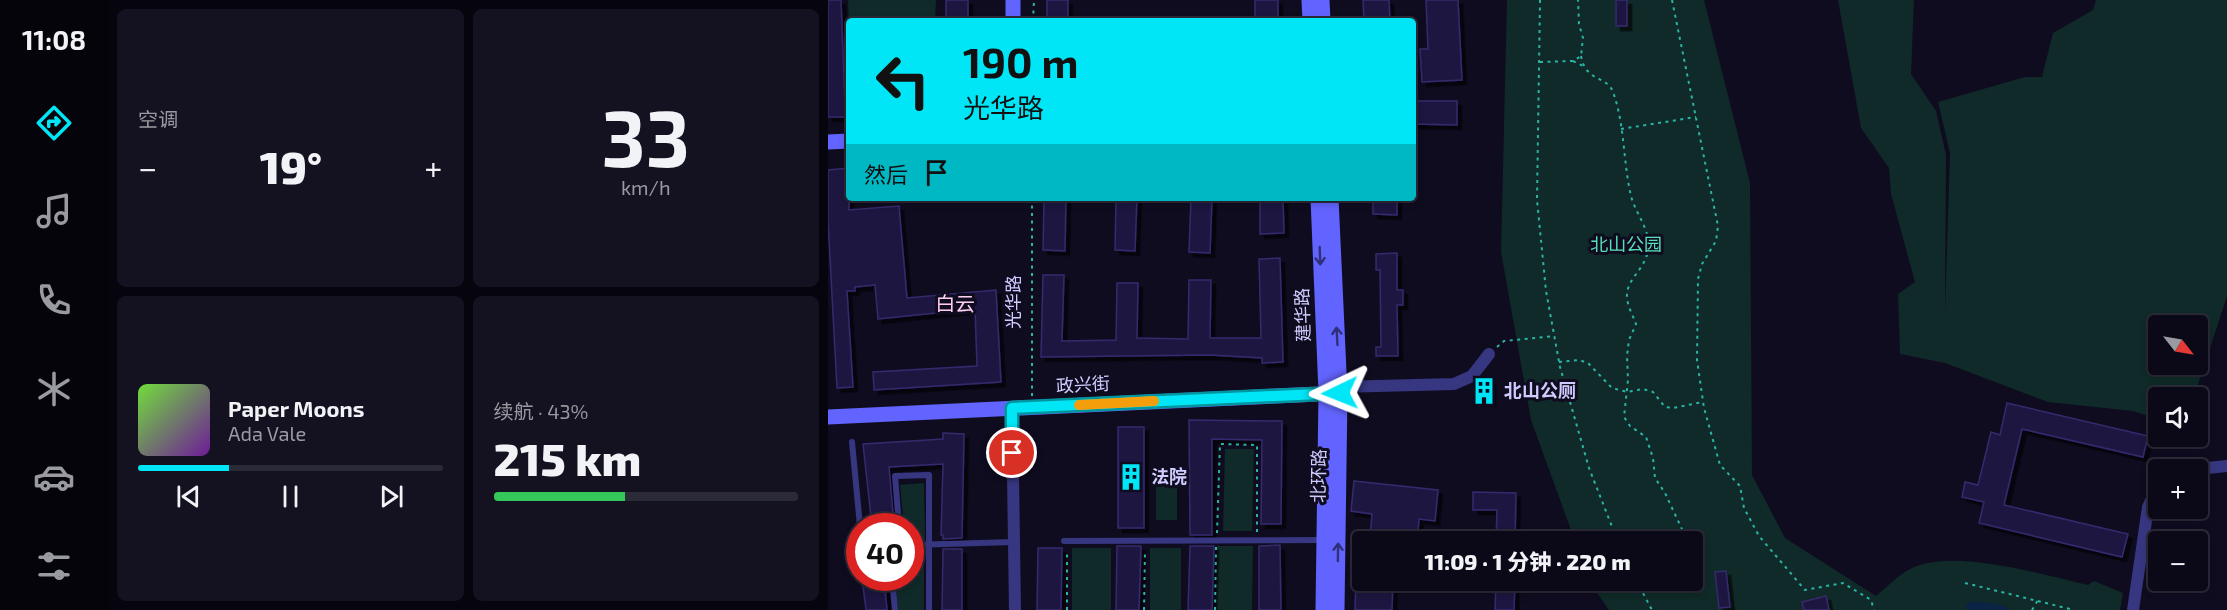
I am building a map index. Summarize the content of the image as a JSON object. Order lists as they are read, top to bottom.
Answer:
{
  "streets": {
    "street": ["建华路", "政兴街", "北环路"],
    "path": ["光华路"]
  },
  "crossings": [
    ["光华路", "政兴街"],
    ["建华路", "政兴街"],
    ["建华路", "北环路"],
    ["政兴街", "北环路"]
  ],
  "one_way": ["建华路", "北环路"],
  "districts": ["白云"],
  "parks": ["北山公园"],
  "places": {
    "building": ["北山公厕", "法院"]
  },
  "north": "bottom right",
  "page": {
    "tabs": "11:08",
    "tile": [
      "空调",
      ["33", "km/h"],
      ["续航 · 43%", "215 km"]
    ],
    "turn": ["190 m", "光华路"],
    "heat": ["−", "19°", "+"],
    "then": "然后",
    "map_buttons": ["+", "−"],
    "song": ["Paper Moons", "Ada Vale"],
    "limit": "40",
    "trip": "11:09 · 1 分钟 · 220 m"
  }
}
